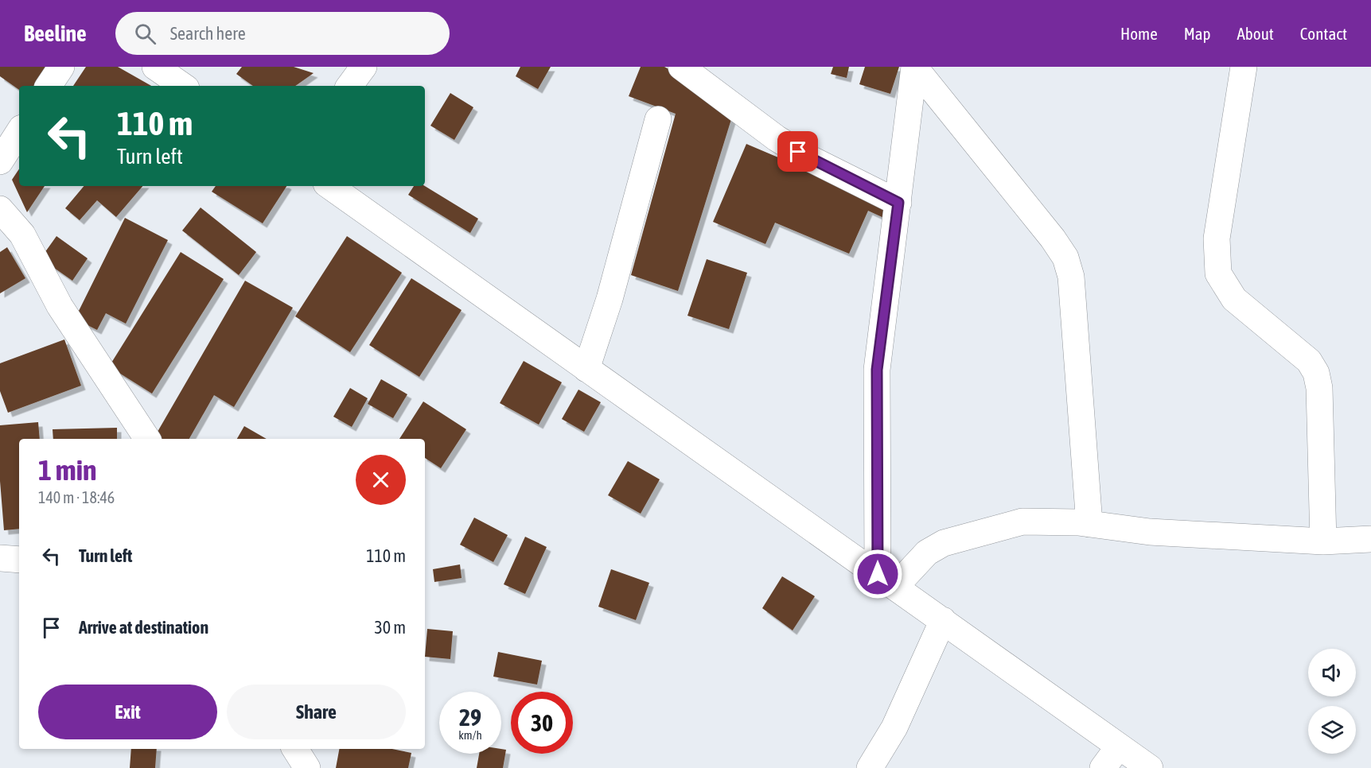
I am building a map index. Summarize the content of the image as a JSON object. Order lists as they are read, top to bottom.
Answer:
{
  "page": {
    "header": "Beeline",
    "search": "Search here",
    "nav": [
      "Home",
      "Map",
      "About",
      "Contact"
    ],
    "turn": ["110 m", "Turn left"],
    "heading": ["1 min", "140 m · 18:46"],
    "list": [
      {
        "name": "Turn left",
        "value": "110 m"
      },
      {
        "name": "Arrive at destination",
        "value": "30 m"
      }
    ],
    "buttons": ["Exit", "Share"],
    "speed": "29 km/h",
    "limit": "30"
  }
}
